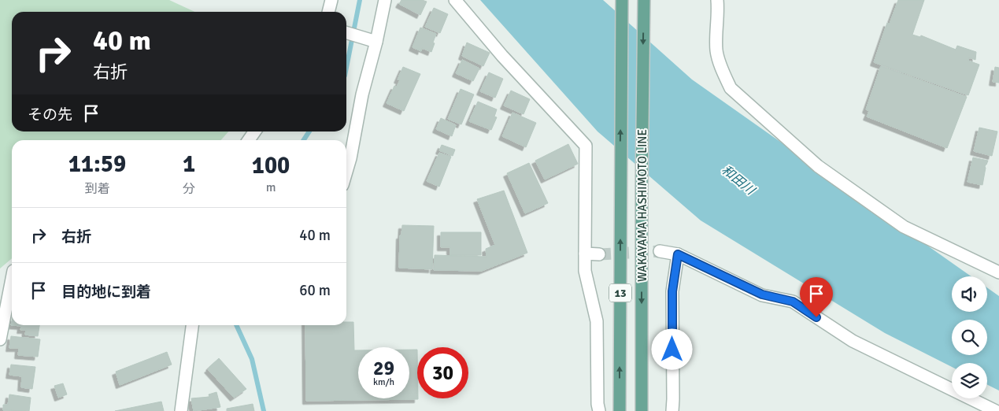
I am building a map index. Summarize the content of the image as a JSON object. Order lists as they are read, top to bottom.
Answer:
{
  "streets": {
    "main road": ["WAKAYAMA HASHIMOTO LINE", "13"]
  },
  "water": ["和田川"],
  "page": {
    "turn": ["40 m", "右折"],
    "then": "その先",
    "eta": [
      "11:59",
      "到着",
      "1",
      "分",
      "100",
      "m"
    ],
    "list": [
      {
        "name": "右折",
        "value": "40 m"
      },
      {
        "name": "目的地に到着",
        "value": "60 m"
      }
    ],
    "speed": "29 km/h",
    "limit": "30"
  }
}
